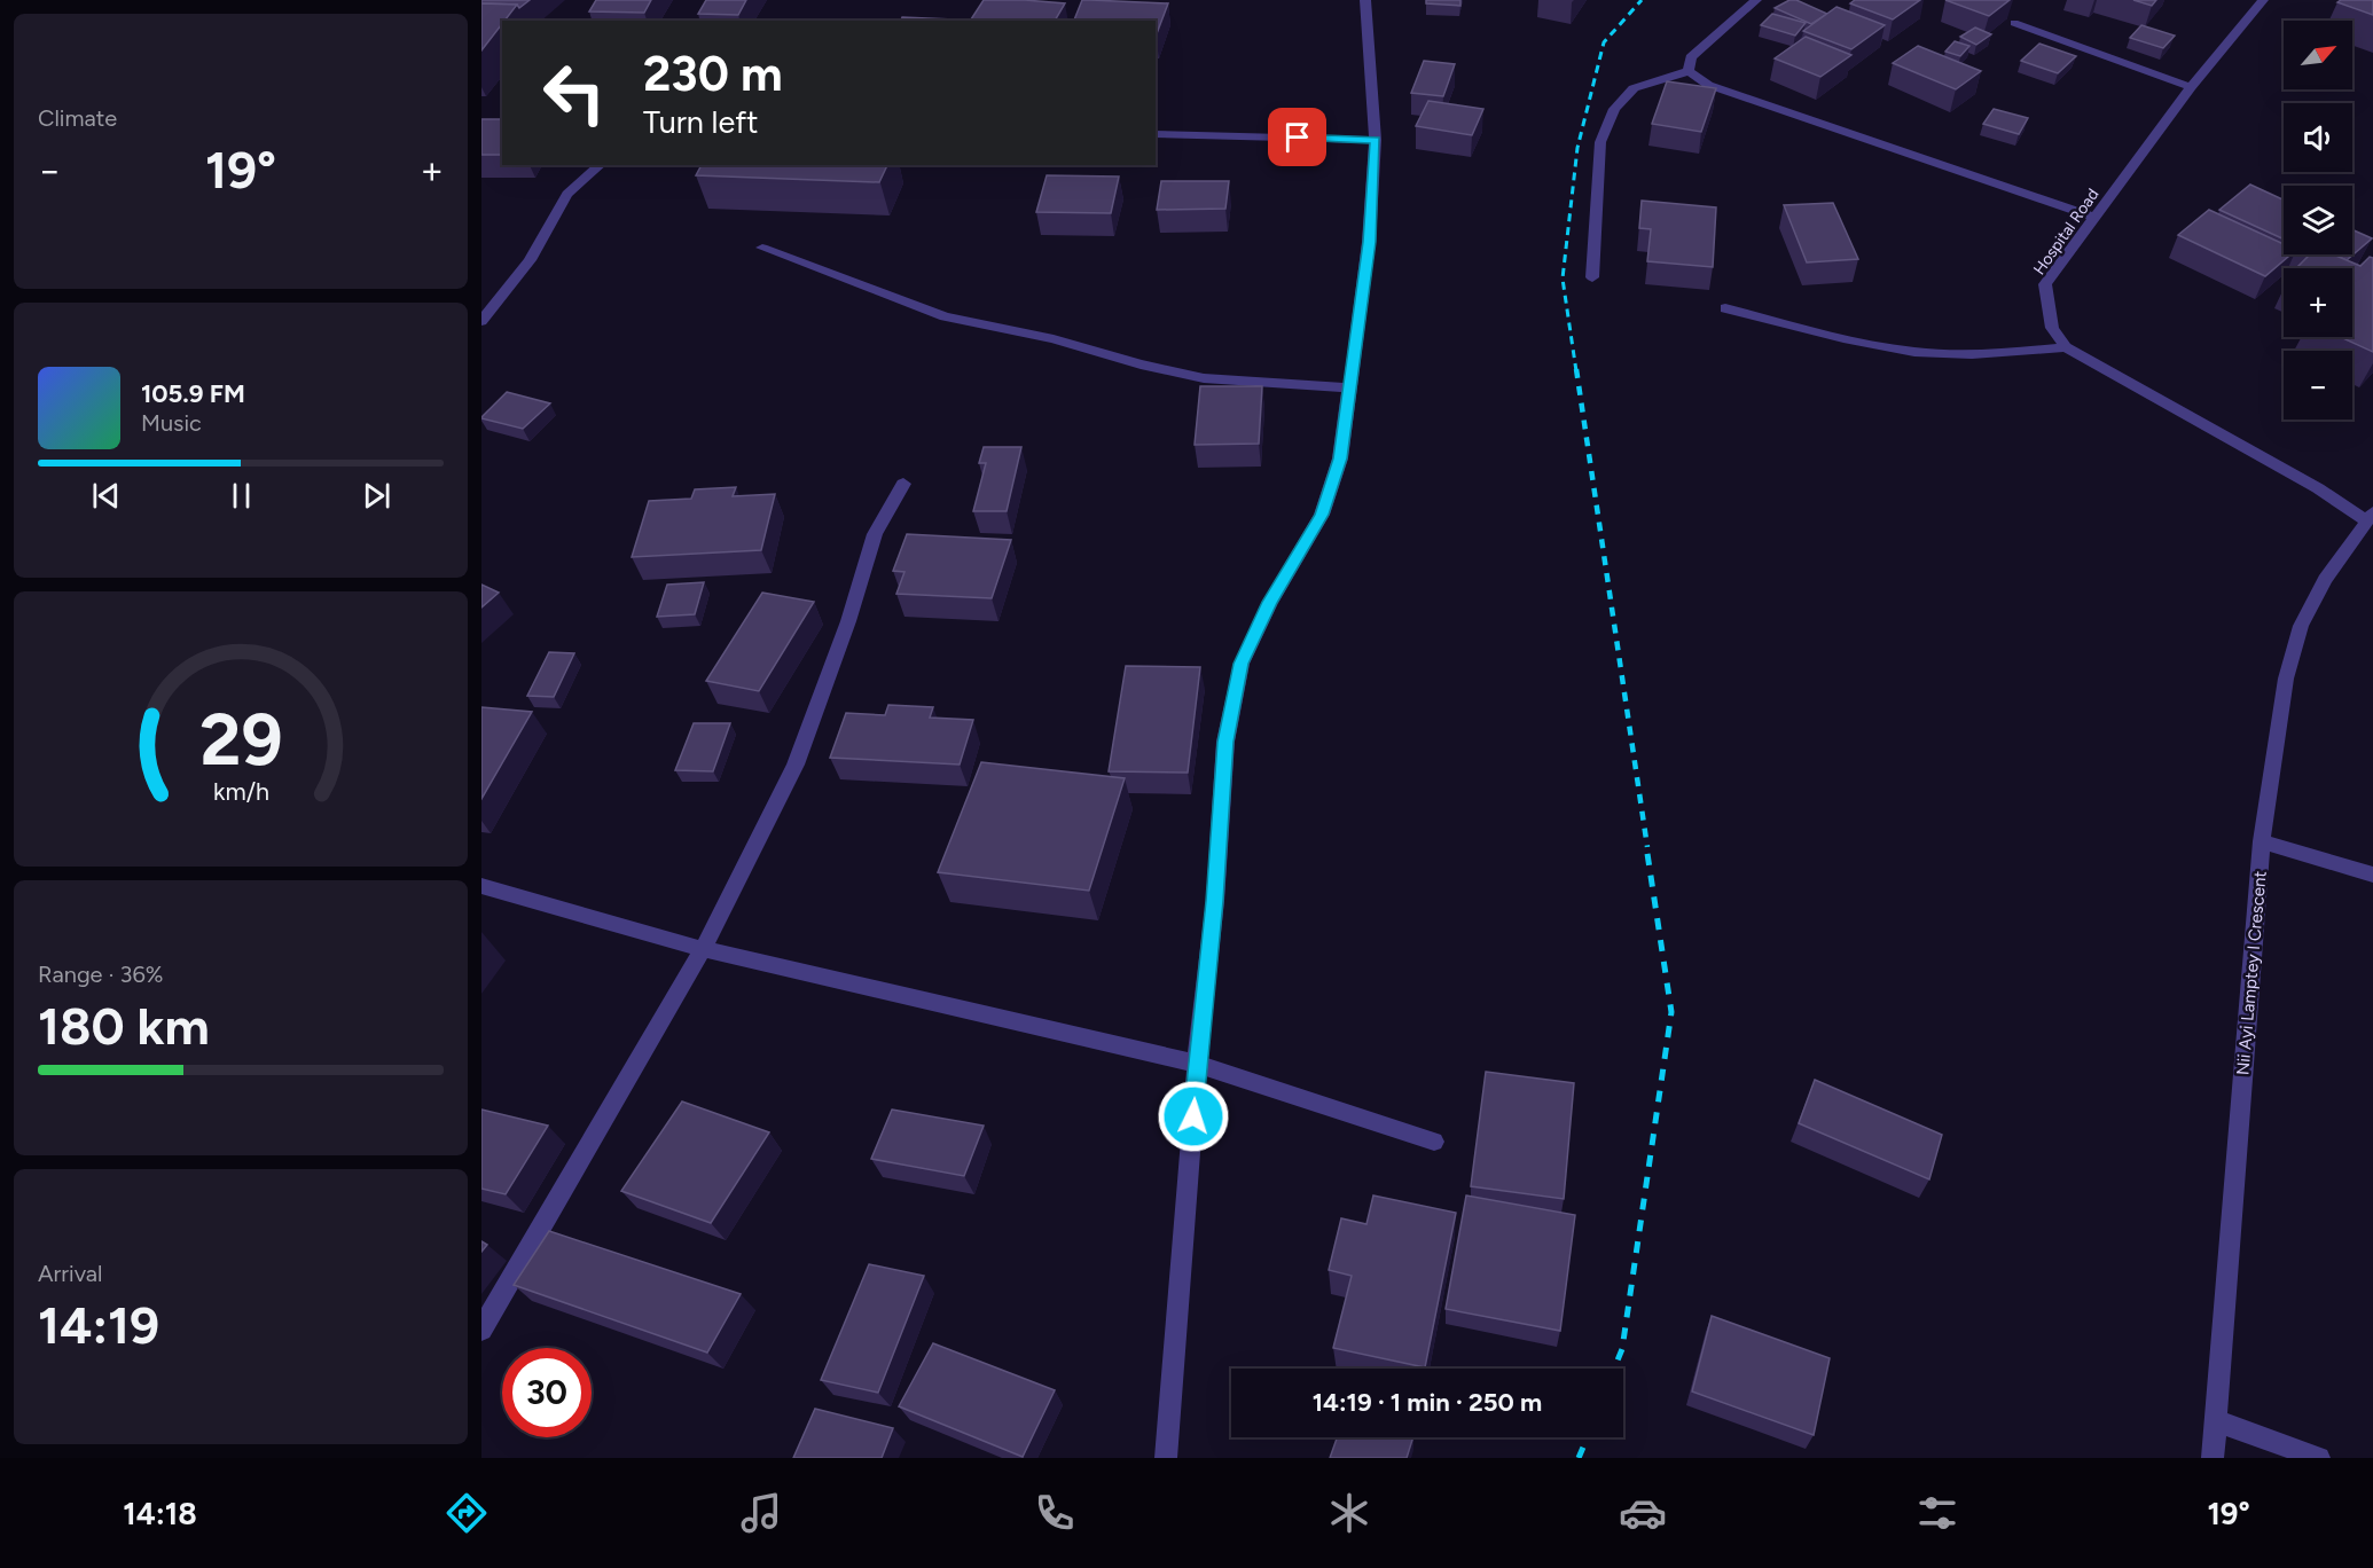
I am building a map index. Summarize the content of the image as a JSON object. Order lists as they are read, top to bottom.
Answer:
{
  "streets": {
    "street": ["Hospital Road", "Nii Ayi Lamptey I Crescent"]
  },
  "north": "top right",
  "page": {
    "tile": [
      "Climate",
      ["Range · 36%", "180 km"],
      ["Arrival", "14:19"]
    ],
    "map_buttons": ["+", "−"],
    "turn": ["230 m", "Turn left"],
    "heat": ["−", "19°", "+"],
    "song": ["105.9 FM", "Music"],
    "limit": "30",
    "trip": "14:19 · 1 min · 250 m",
    "tabs": ["14:18", "19°"],
    "gauge": ["29", "km/h"]
  }
}
